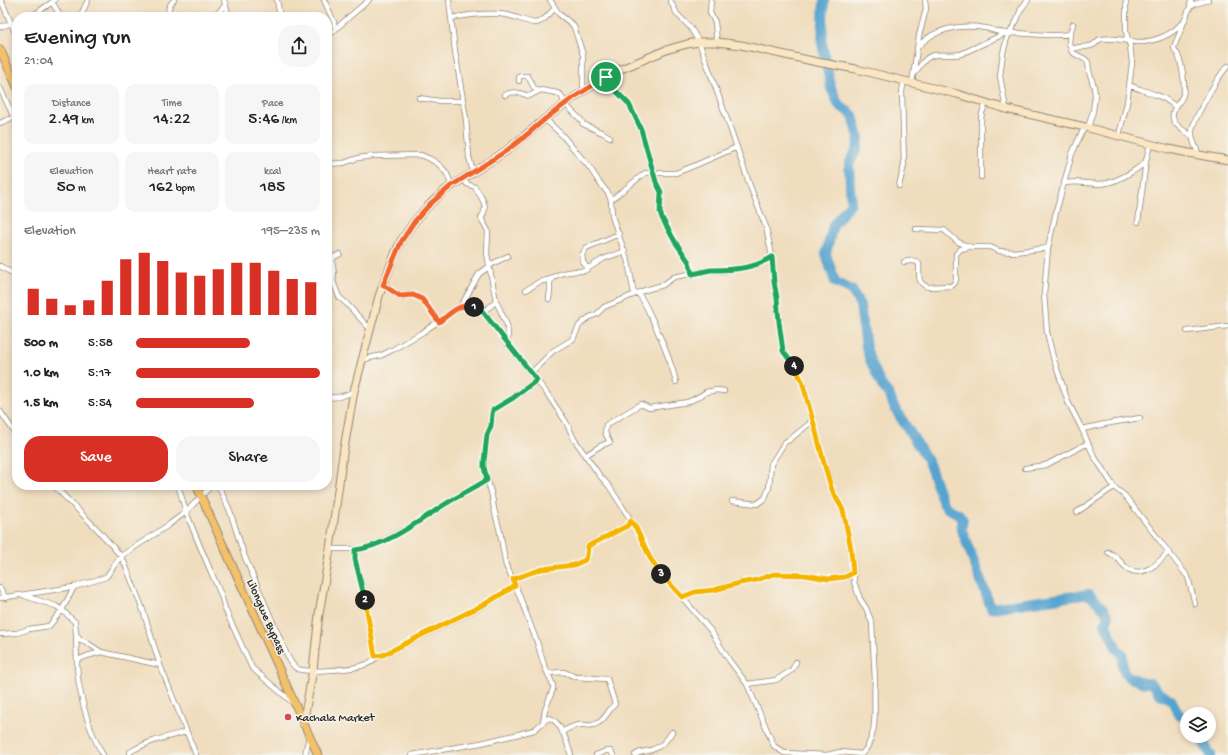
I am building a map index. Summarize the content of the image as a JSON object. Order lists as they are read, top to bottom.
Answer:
{
  "streets": {
    "main road": ["Lilongwe Bypass"]
  },
  "places": ["Kachala Market"],
  "page": {
    "heading": ["Evening run", "21:04"],
    "stats": [
      ["Distance", "2.49 km"],
      ["Time", "14:22"],
      ["Pace", "5:46 /km"],
      ["Elevation", "50 m"],
      ["Heart rate", "162 bpm"],
      ["kcal", "185"]
    ],
    "chart": ["Elevation", "195–235 m"],
    "pins": [
      "1",
      "4",
      "3",
      "2"
    ],
    "list": [
      {
        "name": "500 m",
        "note": "5:58"
      },
      {
        "name": "1.0 km",
        "note": "5:17"
      },
      {
        "name": "1.5 km",
        "note": "5:54"
      }
    ],
    "buttons": ["Save", "Share"]
  }
}
